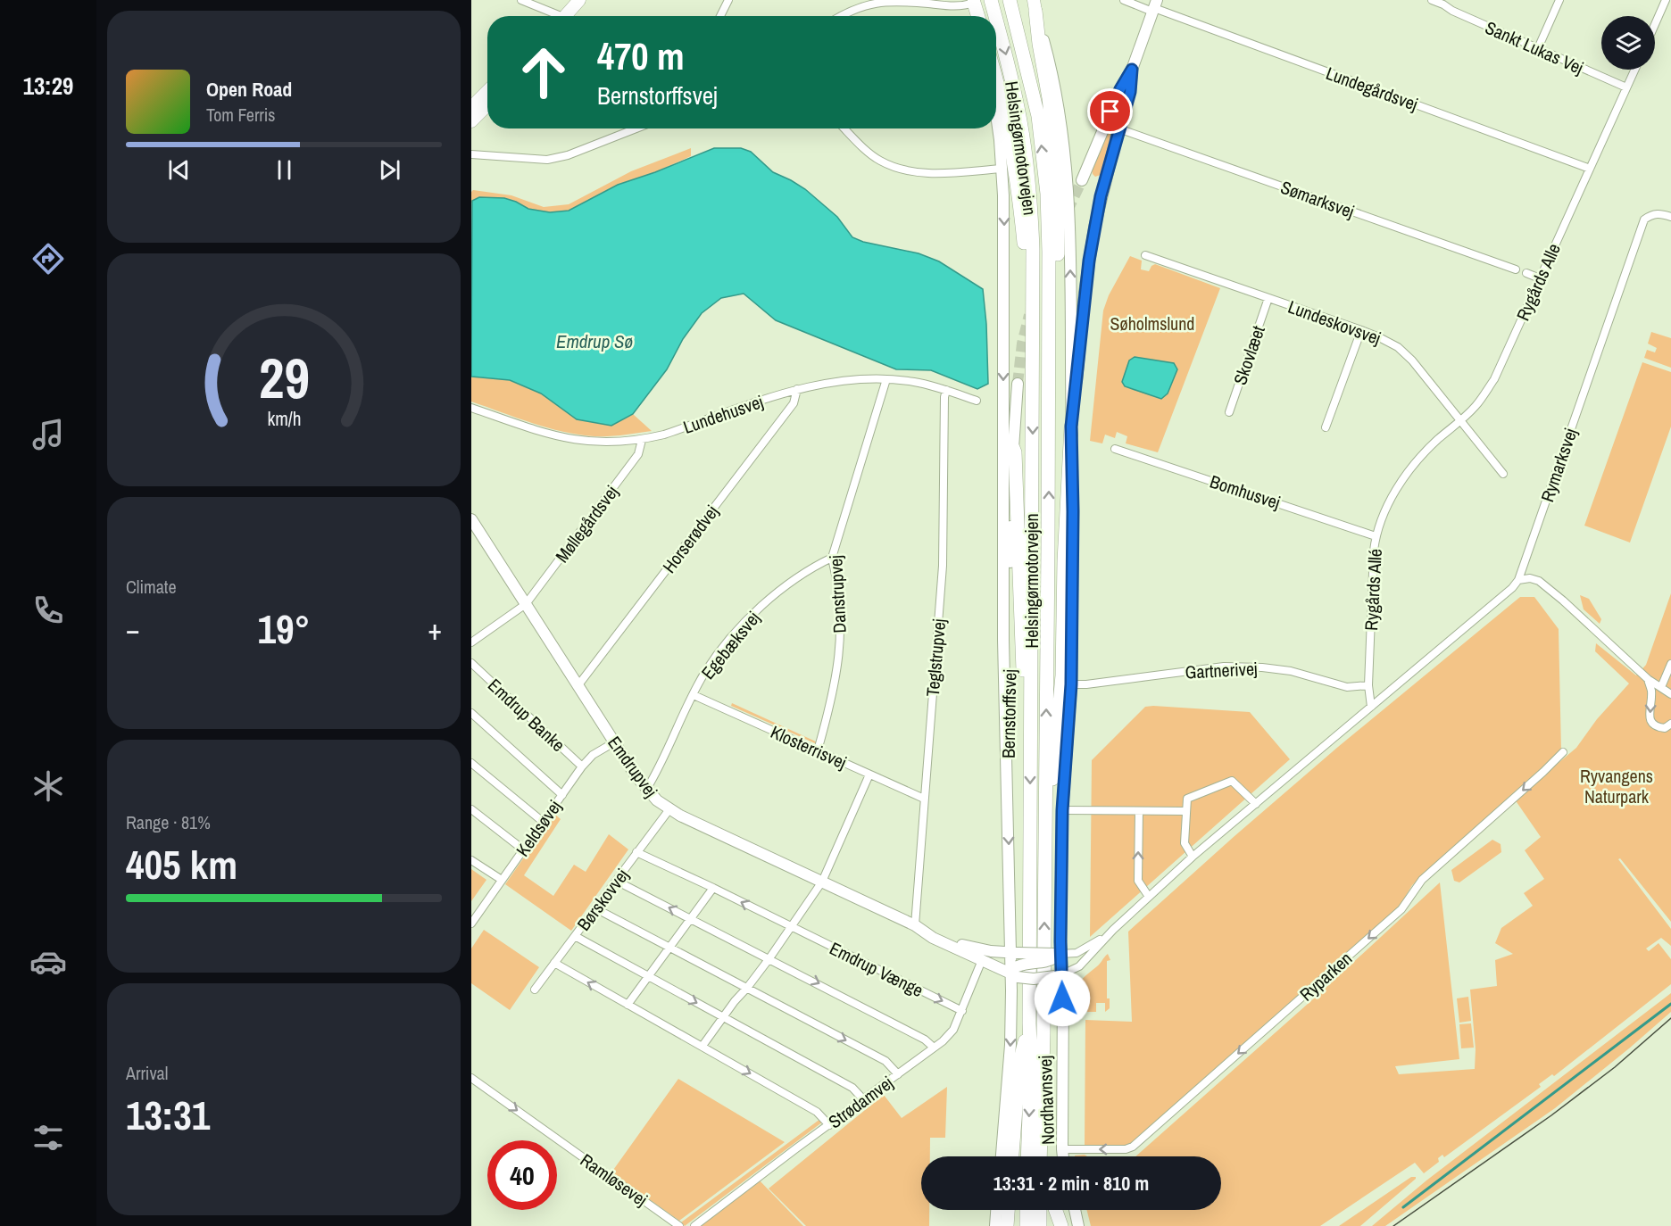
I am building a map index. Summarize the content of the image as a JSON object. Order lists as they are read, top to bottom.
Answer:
{
  "streets": {
    "highway": ["Helsingørmotorvejen", "Nordhavnsvej"],
    "street": [
      "Sankt Lukas Vej",
      "Lundegårdsvej",
      "Sømarksvej",
      "Rygårds Alle",
      "Lundeskovsvej",
      "Skovlæet",
      "Lundehusvej",
      "Rymarksvej",
      "Bomhusvej",
      "Møllegårdsvej",
      "Horserødvej",
      "Rygårds Allé",
      "Danstrupvej",
      "Egebæksvej",
      "Teglstrupvej",
      "Gartnerivej",
      "Bernstorffsvej",
      "Emdrup Banke",
      "Klosterrisvej",
      "Emdrupvej",
      "Keldsøvej",
      "Børskovvej",
      "Emdrup Vænge",
      "Ryparken",
      "Strødamvej",
      "Ramløsevej"
    ]
  },
  "crossings": [
    ["Sankt Lukas Vej", "Rygårds Alle"],
    ["Lundegårdsvej", "Rygårds Alle"],
    ["Helsingørmotorvejen", "Nordhavnsvej"],
    ["Rygårds Alle", "Lundeskovsvej"],
    ["Rygårds Alle", "Rygårds Allé"],
    ["Lundeskovsvej", "Skovlæet"],
    ["Lundehusvej", "Møllegårdsvej"],
    ["Lundehusvej", "Horserødvej"],
    ["Lundehusvej", "Danstrupvej"],
    ["Lundehusvej", "Teglstrupvej"],
    ["Bomhusvej", "Rygårds Allé"],
    ["Møllegårdsvej", "Emdrupvej"],
    ["Horserødvej", "Emdrupvej"],
    ["Rygårds Allé", "Gartnerivej"],
    ["Danstrupvej", "Egebæksvej"],
    ["Danstrupvej", "Klosterrisvej"],
    ["Egebæksvej", "Klosterrisvej"],
    ["Egebæksvej", "Emdrupvej"],
    ["Teglstrupvej", "Klosterrisvej"],
    ["Teglstrupvej", "Emdrupvej"],
    ["Emdrup Banke", "Keldsøvej"],
    ["Emdrupvej", "Keldsøvej"],
    ["Emdrupvej", "Børskovvej"],
    ["Emdrupvej", "Strødamvej"],
    ["Børskovvej", "Emdrup Vænge"],
    ["Emdrup Vænge", "Strødamvej"]
  ],
  "one_way": ["Ryparken", "Ramløsevej"],
  "water": ["Emdrup Sø"],
  "parks": ["Søholmslund", "Ryvangens Naturpark"],
  "page": {
    "tabs": "13:29",
    "turn": ["470 m", "Bernstorffsvej"],
    "song": ["Open Road", "Tom Ferris"],
    "tile": [
      "Climate",
      ["Range · 81%", "405 km"],
      ["Arrival", "13:31"]
    ],
    "heat": ["−", "19°", "+"],
    "limit": "40",
    "trip": "13:31 · 2 min · 810 m",
    "gauge": ["29", "km/h"]
  }
}
